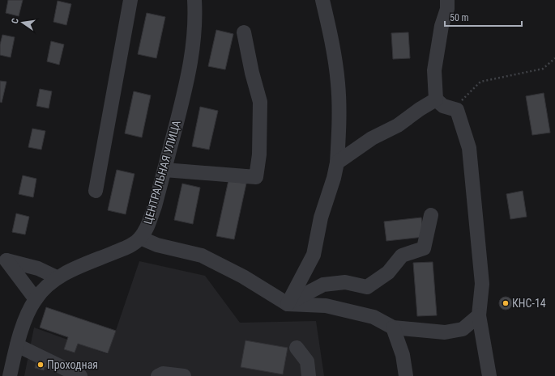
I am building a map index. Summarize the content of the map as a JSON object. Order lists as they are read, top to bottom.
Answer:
{
  "streets": {
    "street": ["ЦЕНТРАЛЬНАЯ УЛИЦА"]
  },
  "places": ["КНС-14", "Проходная"],
  "scale_bar": "50 m",
  "north": "left"
}
